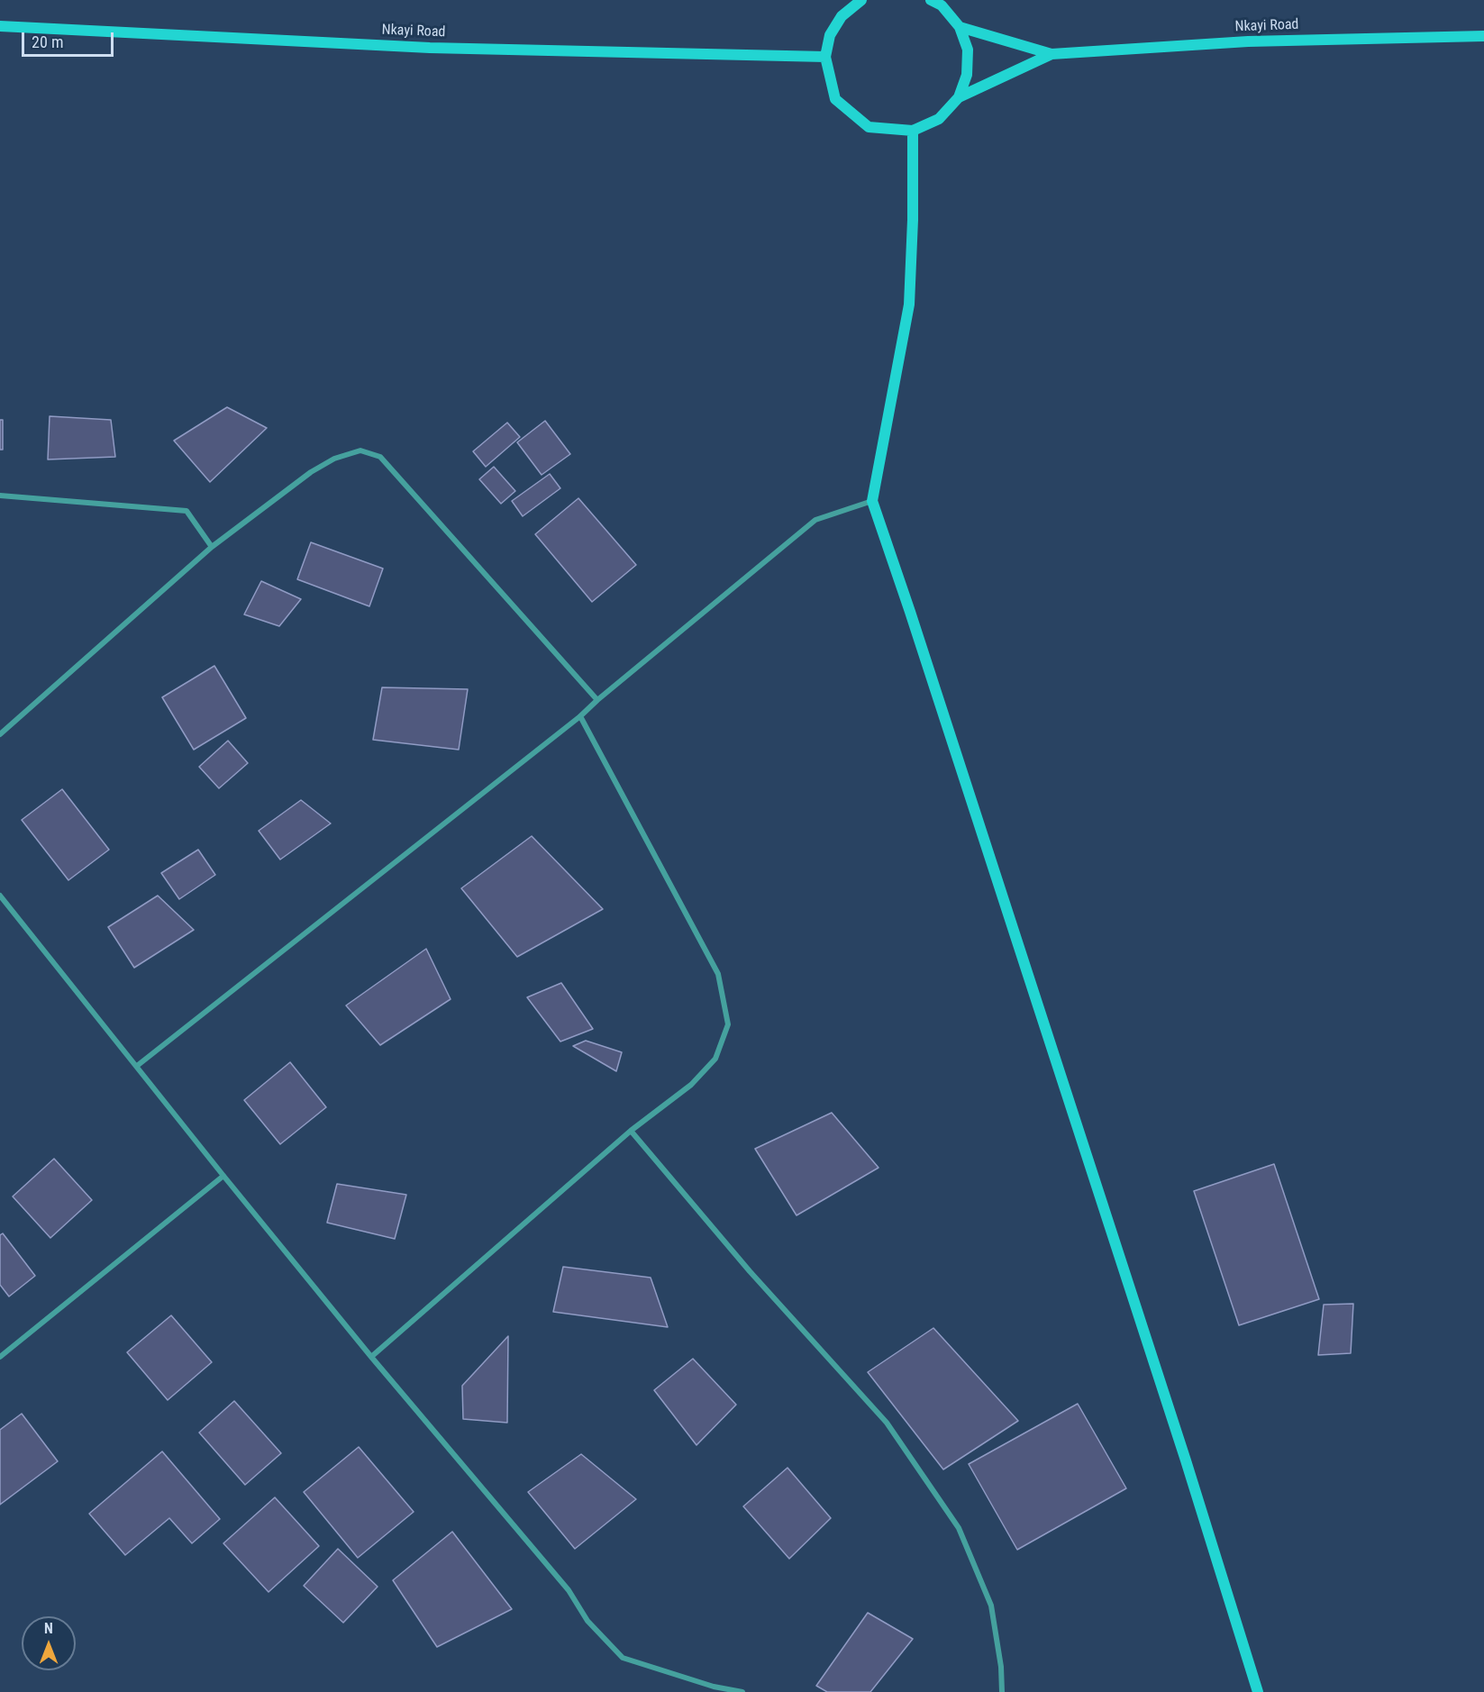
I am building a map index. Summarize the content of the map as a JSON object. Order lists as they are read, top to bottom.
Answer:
{
  "streets": {
    "main road": ["Nkayi Road"]
  },
  "scale_bar": "20 m",
  "north": "top"
}
